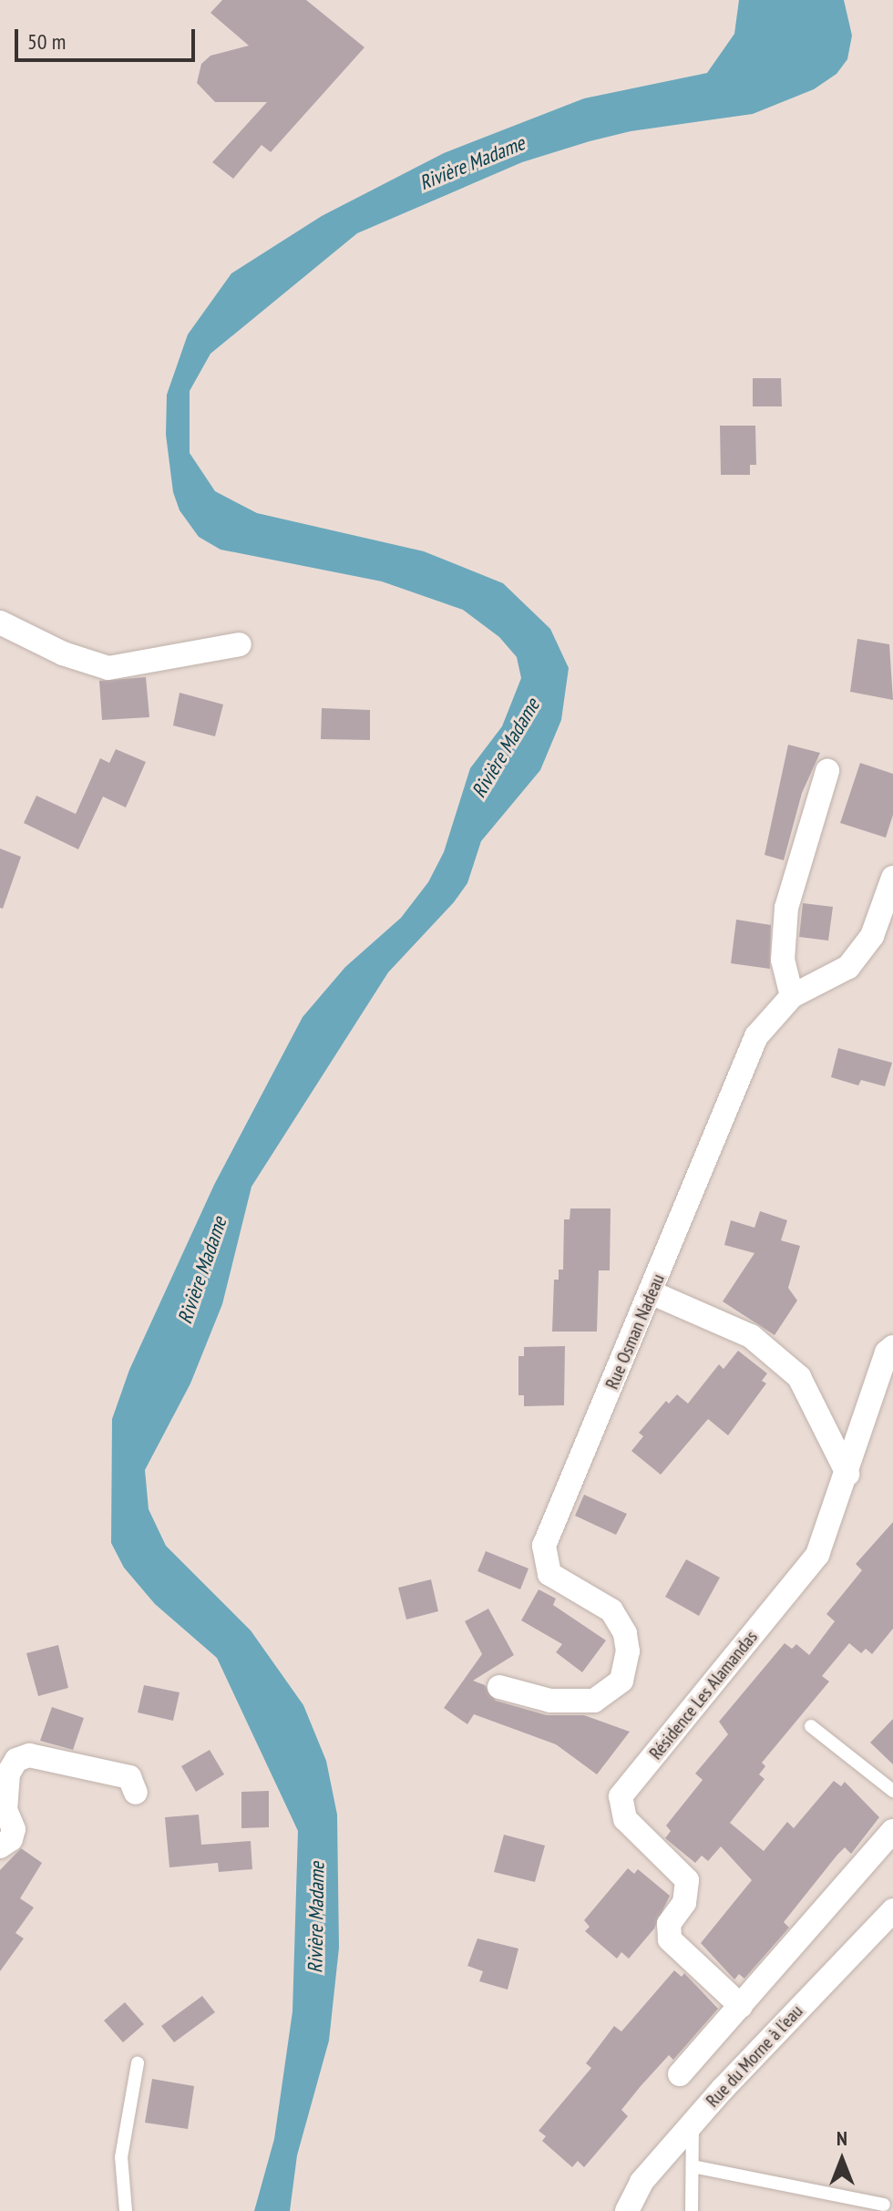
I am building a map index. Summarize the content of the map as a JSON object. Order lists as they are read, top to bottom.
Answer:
{
  "streets": {
    "street": ["Rue Osman Nadeau", "Résidence Les Alamandas", "Rue du Morne à l'eau"]
  },
  "water": ["Rivière Madame"],
  "scale_bar": "50 m",
  "north": "top"
}
